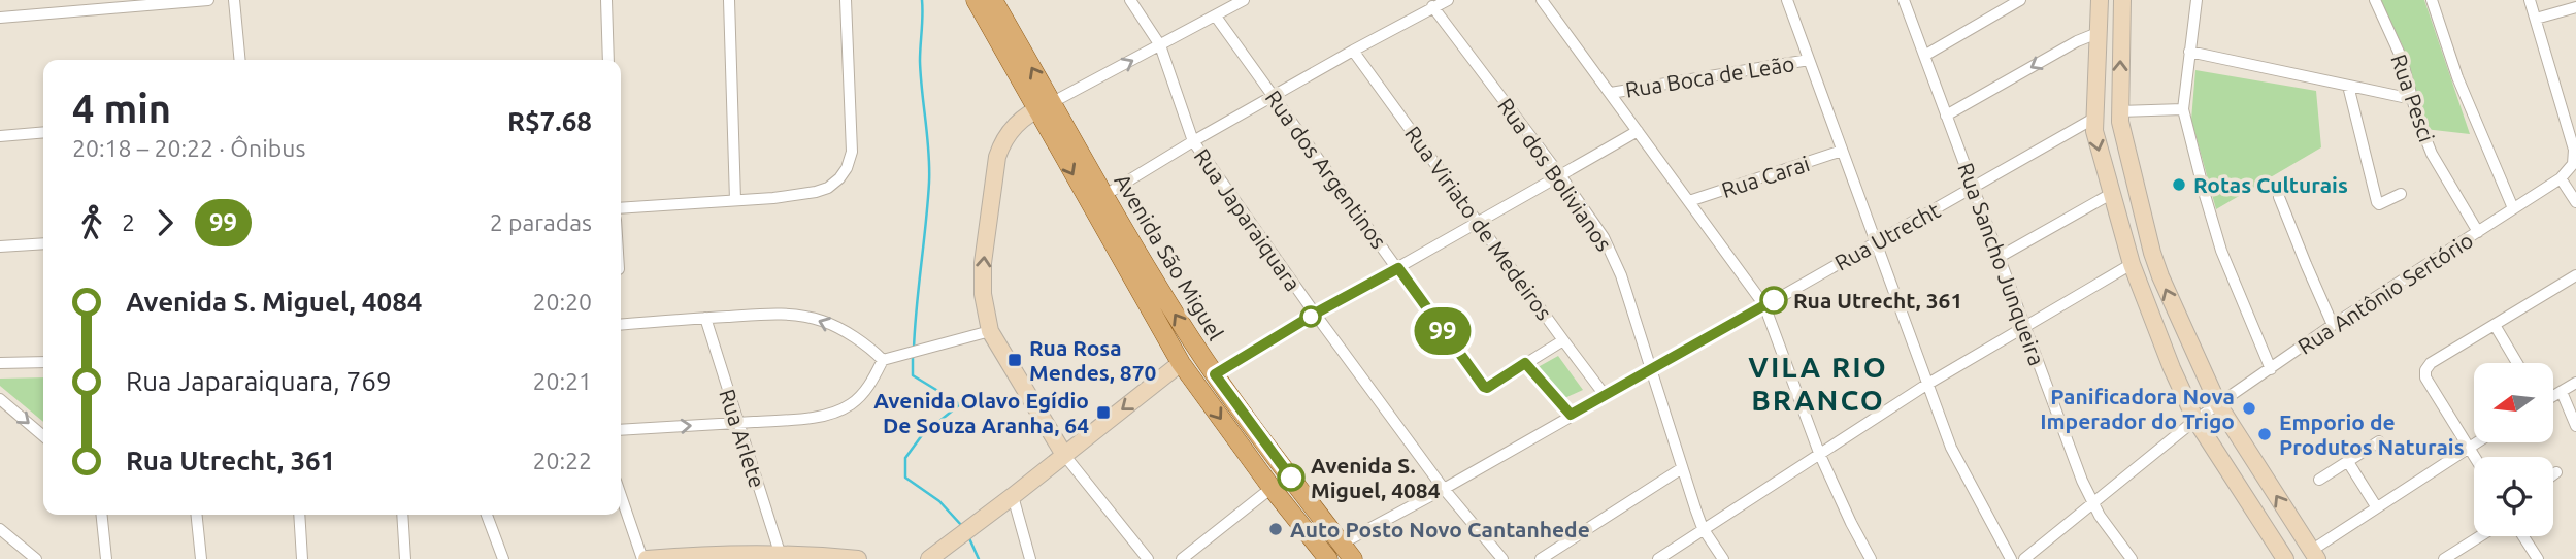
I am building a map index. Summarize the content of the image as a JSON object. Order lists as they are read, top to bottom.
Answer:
{
  "streets": {
    "main road": ["Avenida São Miguel"],
    "street": [
      "Rua Boca de Leão",
      "Rua Pesci",
      "Rua dos Argentinos",
      "Rua dos Bolivianos",
      "Rua Carai",
      "Rua Japaraiquara",
      "Rua Viriato de Medeiros",
      "Rua Utrecht",
      "Rua Sancho Junqueira",
      "Rua Antônio Sertório",
      "Rua Arlete"
    ]
  },
  "crossings": [
    ["Rua Pesci", "Rua Antônio Sertório"],
    ["Rua dos Bolivianos", "Rua Utrecht"],
    ["Rua Japaraiquara", "Rua Utrecht"],
    ["Rua Viriato de Medeiros", "Rua Utrecht"],
    ["Rua Utrecht", "Avenida São Miguel"],
    ["Rua Utrecht", "Rua Sancho Junqueira"],
    ["Rua Sancho Junqueira", "Rua Antônio Sertório"]
  ],
  "districts": ["VILA RIO BRANCO"],
  "places": {
    "other": [
      "Rotas Culturais",
      "Rua Utrecht, 361",
      "Panificadora Nova Imperador do Trigo",
      "Emporio de Produtos Naturais",
      "Avenida S. Miguel, 4084",
      "Auto Posto Novo Cantanhede"
    ],
    "transit": ["Rua Rosa Mendes, 870", "Avenida Olavo Egídio De Souza Aranha, 64"]
  },
  "lines": ["bus line 99"],
  "north": "left",
  "page": {
    "on_map": "99",
    "heading": ["4 min", "20:18 – 20:22 · Ônibus", "R$7.68"],
    "legs": ["2", "99", "2 paradas"],
    "list": [
      {
        "name": "Avenida S. Miguel, 4084",
        "value": "20:20"
      },
      {
        "name": "Rua Japaraiquara, 769",
        "value": "20:21"
      },
      {
        "name": "Rua Utrecht, 361",
        "value": "20:22"
      }
    ]
  }
}
